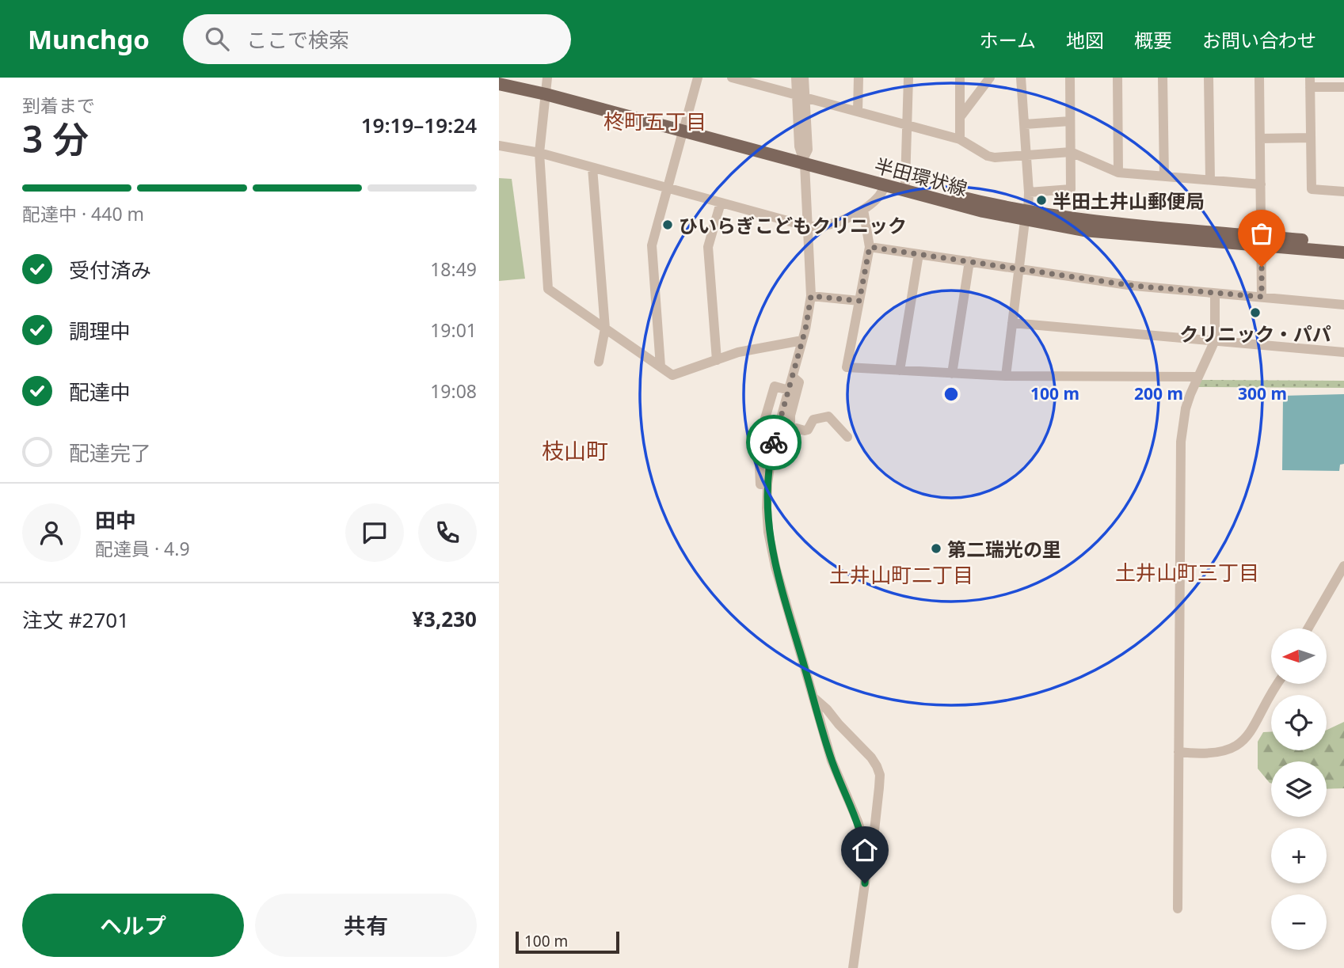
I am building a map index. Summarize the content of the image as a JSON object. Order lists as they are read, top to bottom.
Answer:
{
  "streets": {
    "main road": ["半田環状線"]
  },
  "districts": [
    "柊町五丁目",
    "枝山町",
    "土井山町三丁目",
    "土井山町二丁目"
  ],
  "places": [
    "半田土井山郵便局",
    "ひいらぎこどもクリニック",
    "クリニック・パパ",
    "第二瑞光の里"
  ],
  "scale_bar": "100 m",
  "north": "left",
  "page": {
    "header": "Munchgo",
    "search": "ここで検索",
    "nav": [
      "ホーム",
      "地図",
      "概要",
      "お問い合わせ"
    ],
    "heading": ["3 分", "到着まで", "19:19–19:24"],
    "panel": [
      "田中",
      "配達員 · 4.9",
      "注文 #2701",
      "¥3,230"
    ],
    "bar": "配達中 · 440 m",
    "list": [
      ["受付済み", "18:49"],
      ["調理中", "19:01"],
      ["配達中", "19:08"],
      "配達完了"
    ],
    "map_buttons": ["+", "−"],
    "buttons": ["ヘルプ", "共有"],
    "scale": "100 m"
  },
  "rings": ["100 m", "200 m", "300 m"]
}
